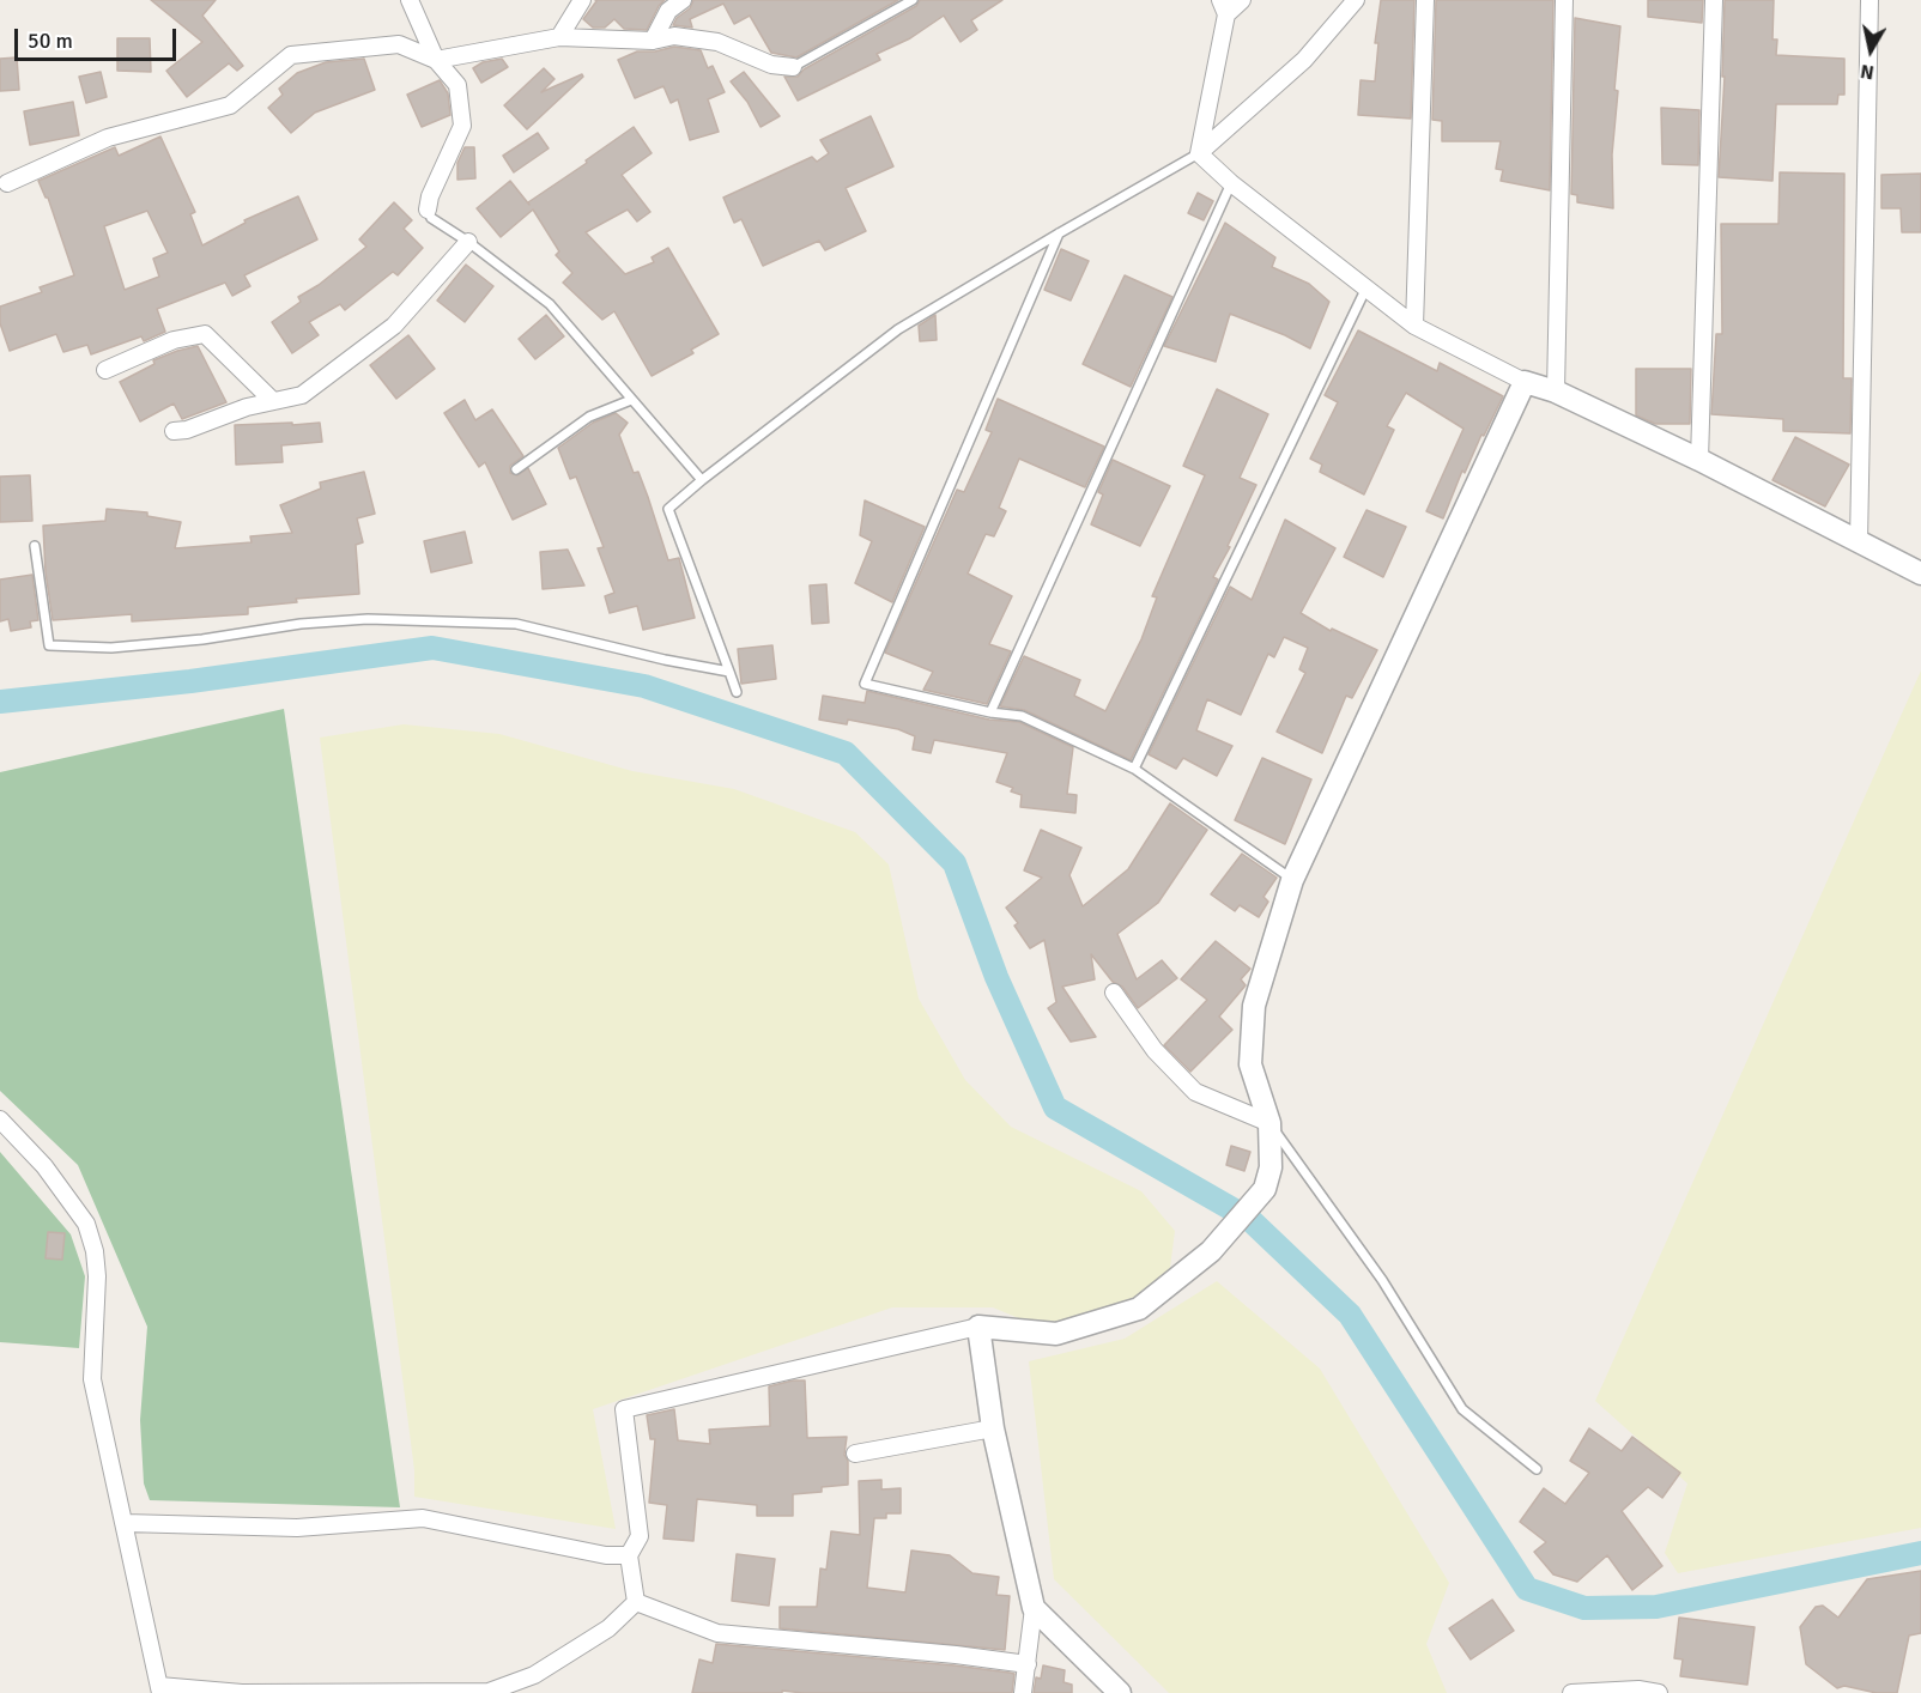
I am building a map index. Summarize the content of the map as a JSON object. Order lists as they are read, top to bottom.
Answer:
{
  "scale_bar": "50 m",
  "north": "bottom"
}
